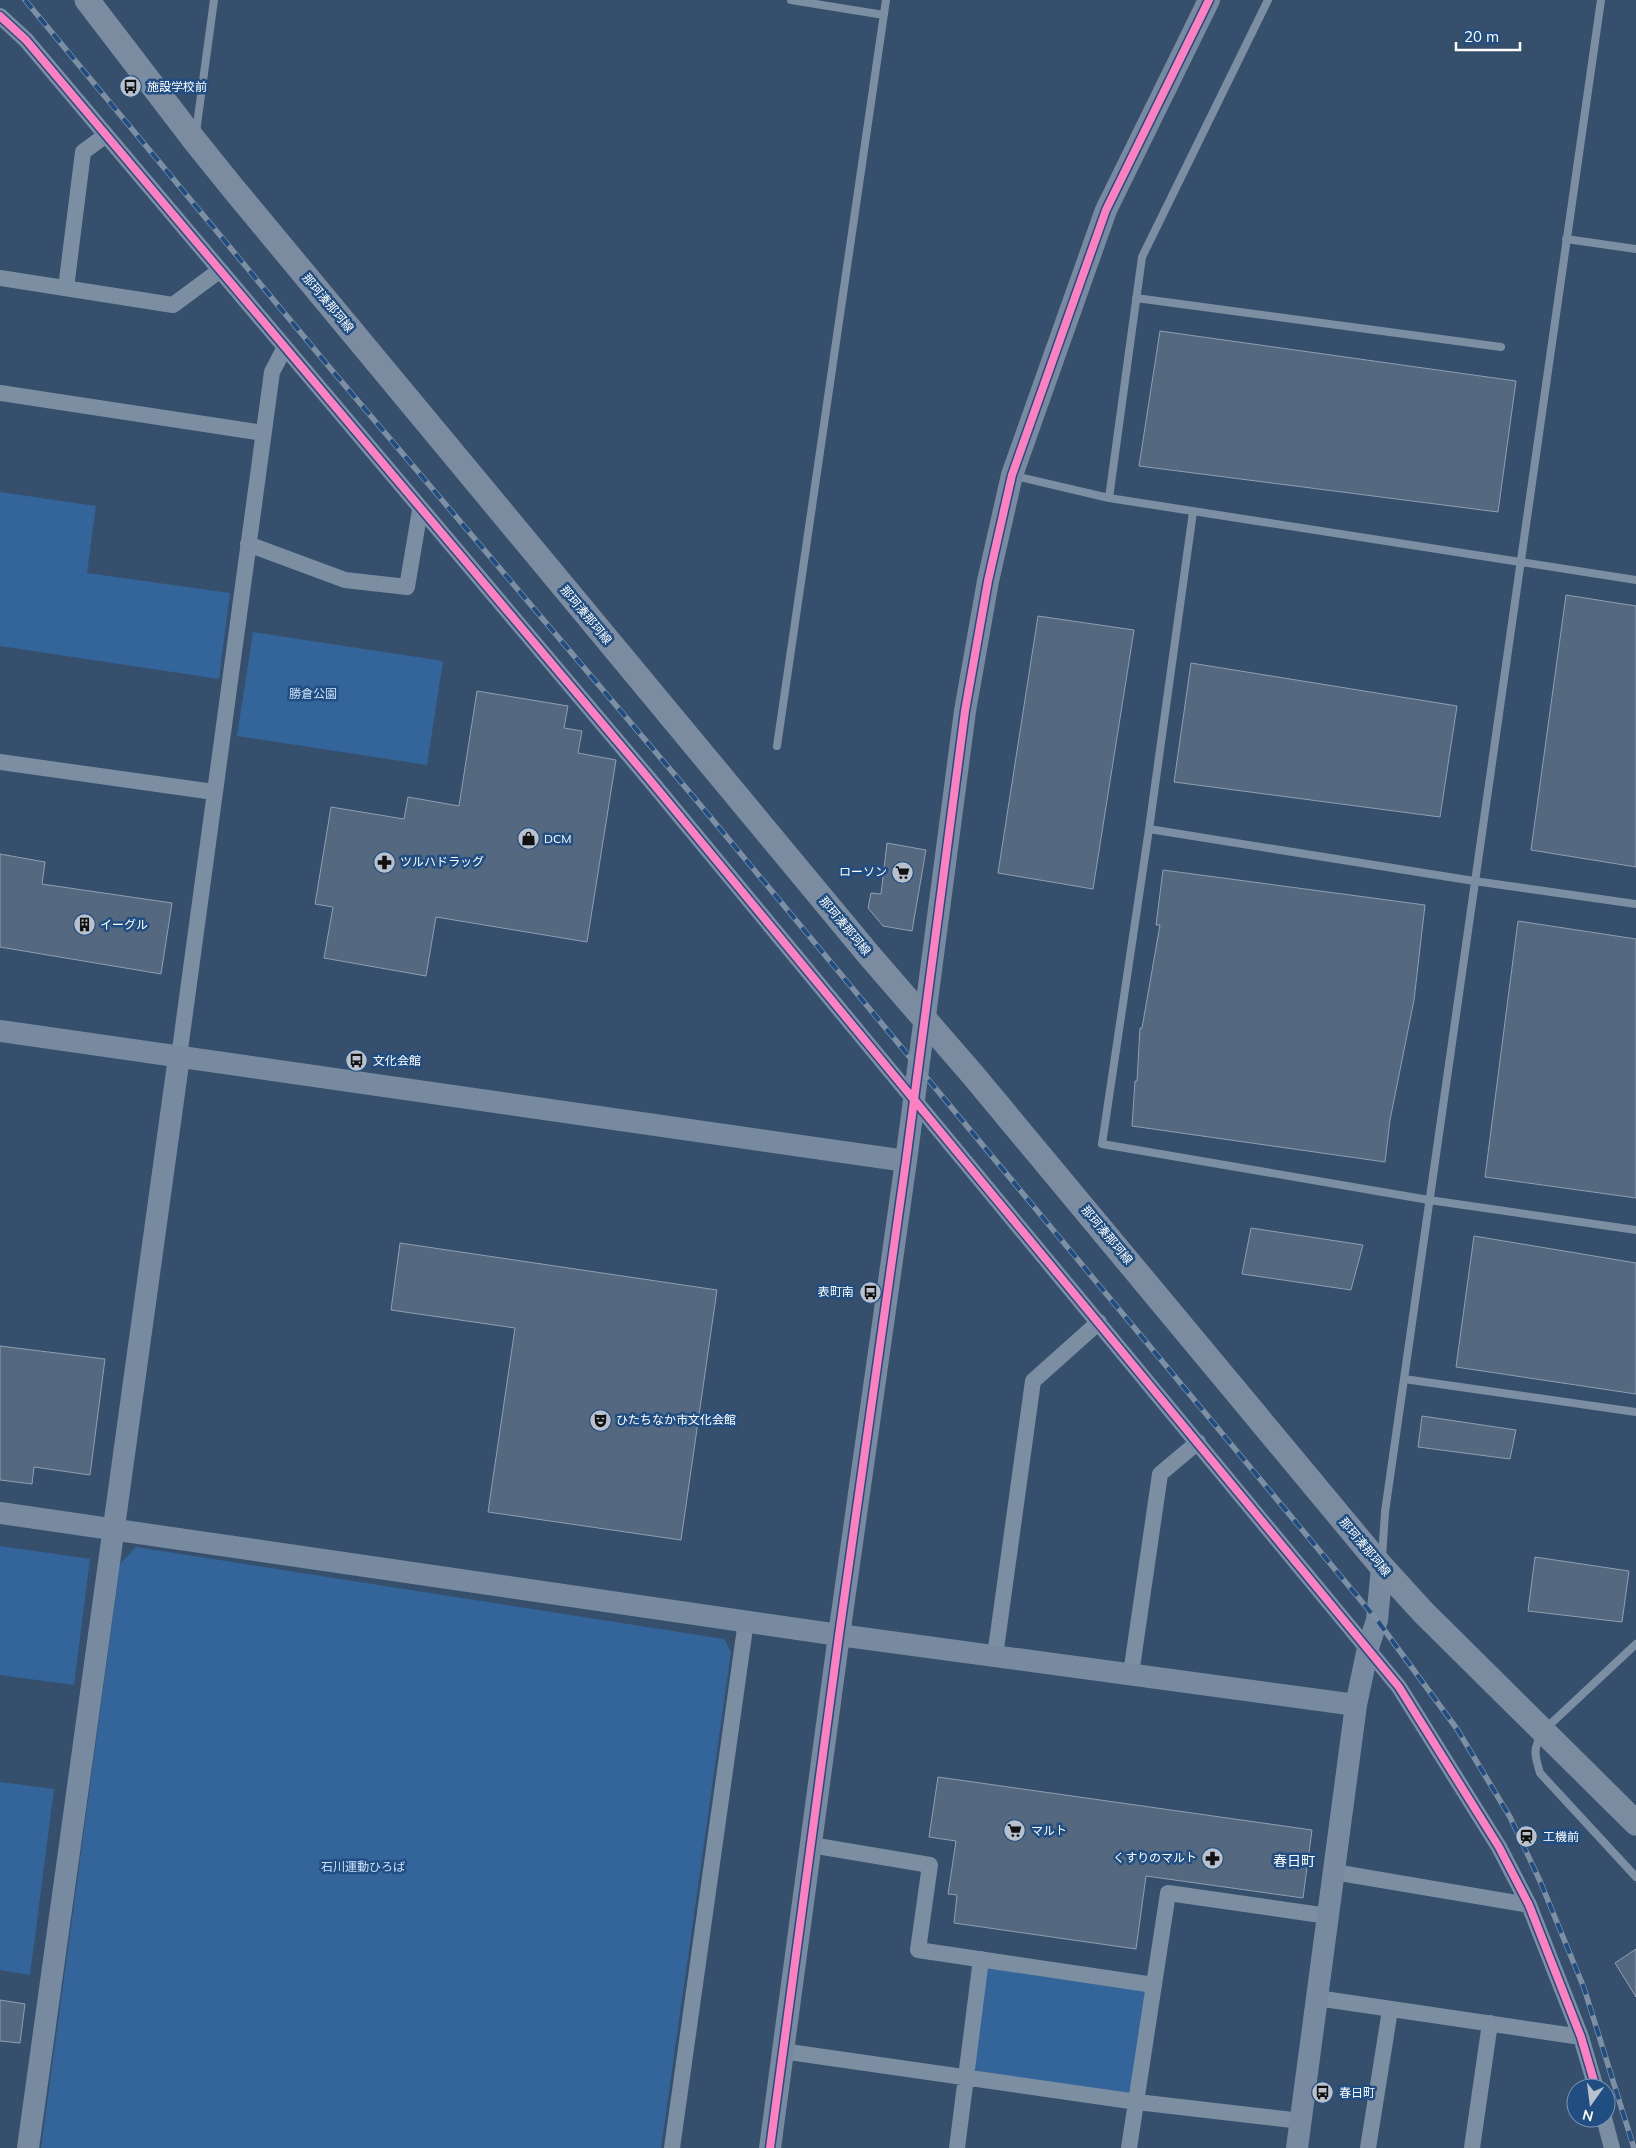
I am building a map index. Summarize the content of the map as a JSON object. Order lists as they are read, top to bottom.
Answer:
{
  "streets": {
    "main road": ["那珂湊那珂線"]
  },
  "districts": ["春日町"],
  "parks": ["勝倉公園", "石川運動ひろば"],
  "places": {
    "bus stop": [
      "施設学校前",
      "文化会館",
      "表町南",
      "春日町"
    ],
    "shop": ["DCM"],
    "pharmacy": ["ツルハドラッグ", "くすりのマルト"],
    "supermarket": ["ローソン", "マルト"],
    "building": ["イーグル"],
    "theatre": ["ひたちなか市文化会館"],
    "station": ["工機前"]
  },
  "scale_bar": "20 m",
  "north": "bottom"
}
